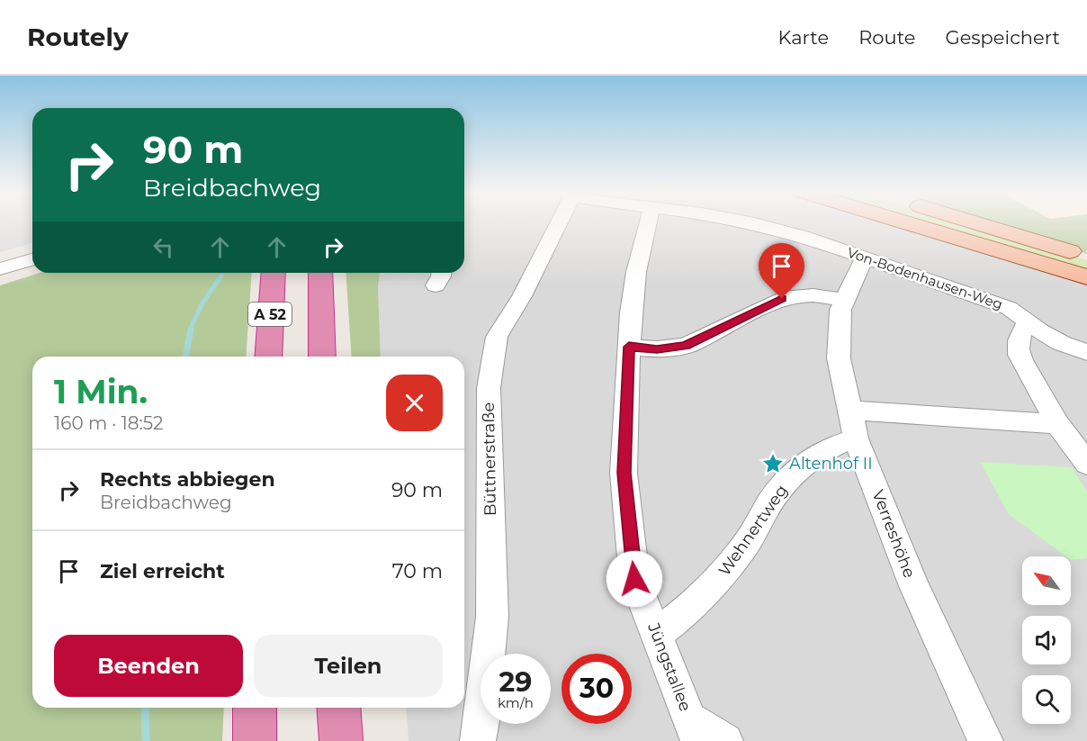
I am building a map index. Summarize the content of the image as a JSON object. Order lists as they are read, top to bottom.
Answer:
{
  "streets": {
    "highway": ["A 52"],
    "street": [
      "Von-Bodenhausen-Weg",
      "Büttnerstraße",
      "Wehnertweg",
      "Verreshöhe",
      "Jüngstallee"
    ]
  },
  "crossings": [
    ["Von-Bodenhausen-Weg", "Verreshöhe"],
    ["Wehnertweg", "Verreshöhe"],
    ["Wehnertweg", "Jüngstallee"]
  ],
  "places": {
    "place": ["Altenhof II"]
  },
  "north": "top left",
  "page": {
    "header": "Routely",
    "nav": ["Karte", "Route", "Gespeichert"],
    "turn": ["90 m", "Breidbachweg"],
    "heading": ["1 Min.", "160 m · 18:52"],
    "list": [
      {
        "name": "Rechts abbiegen",
        "note": "Breidbachweg",
        "value": "90 m"
      },
      {
        "name": "Ziel erreicht",
        "value": "70 m"
      }
    ],
    "buttons": ["Beenden", "Teilen"],
    "speed": "29 km/h",
    "limit": "30"
  }
}
